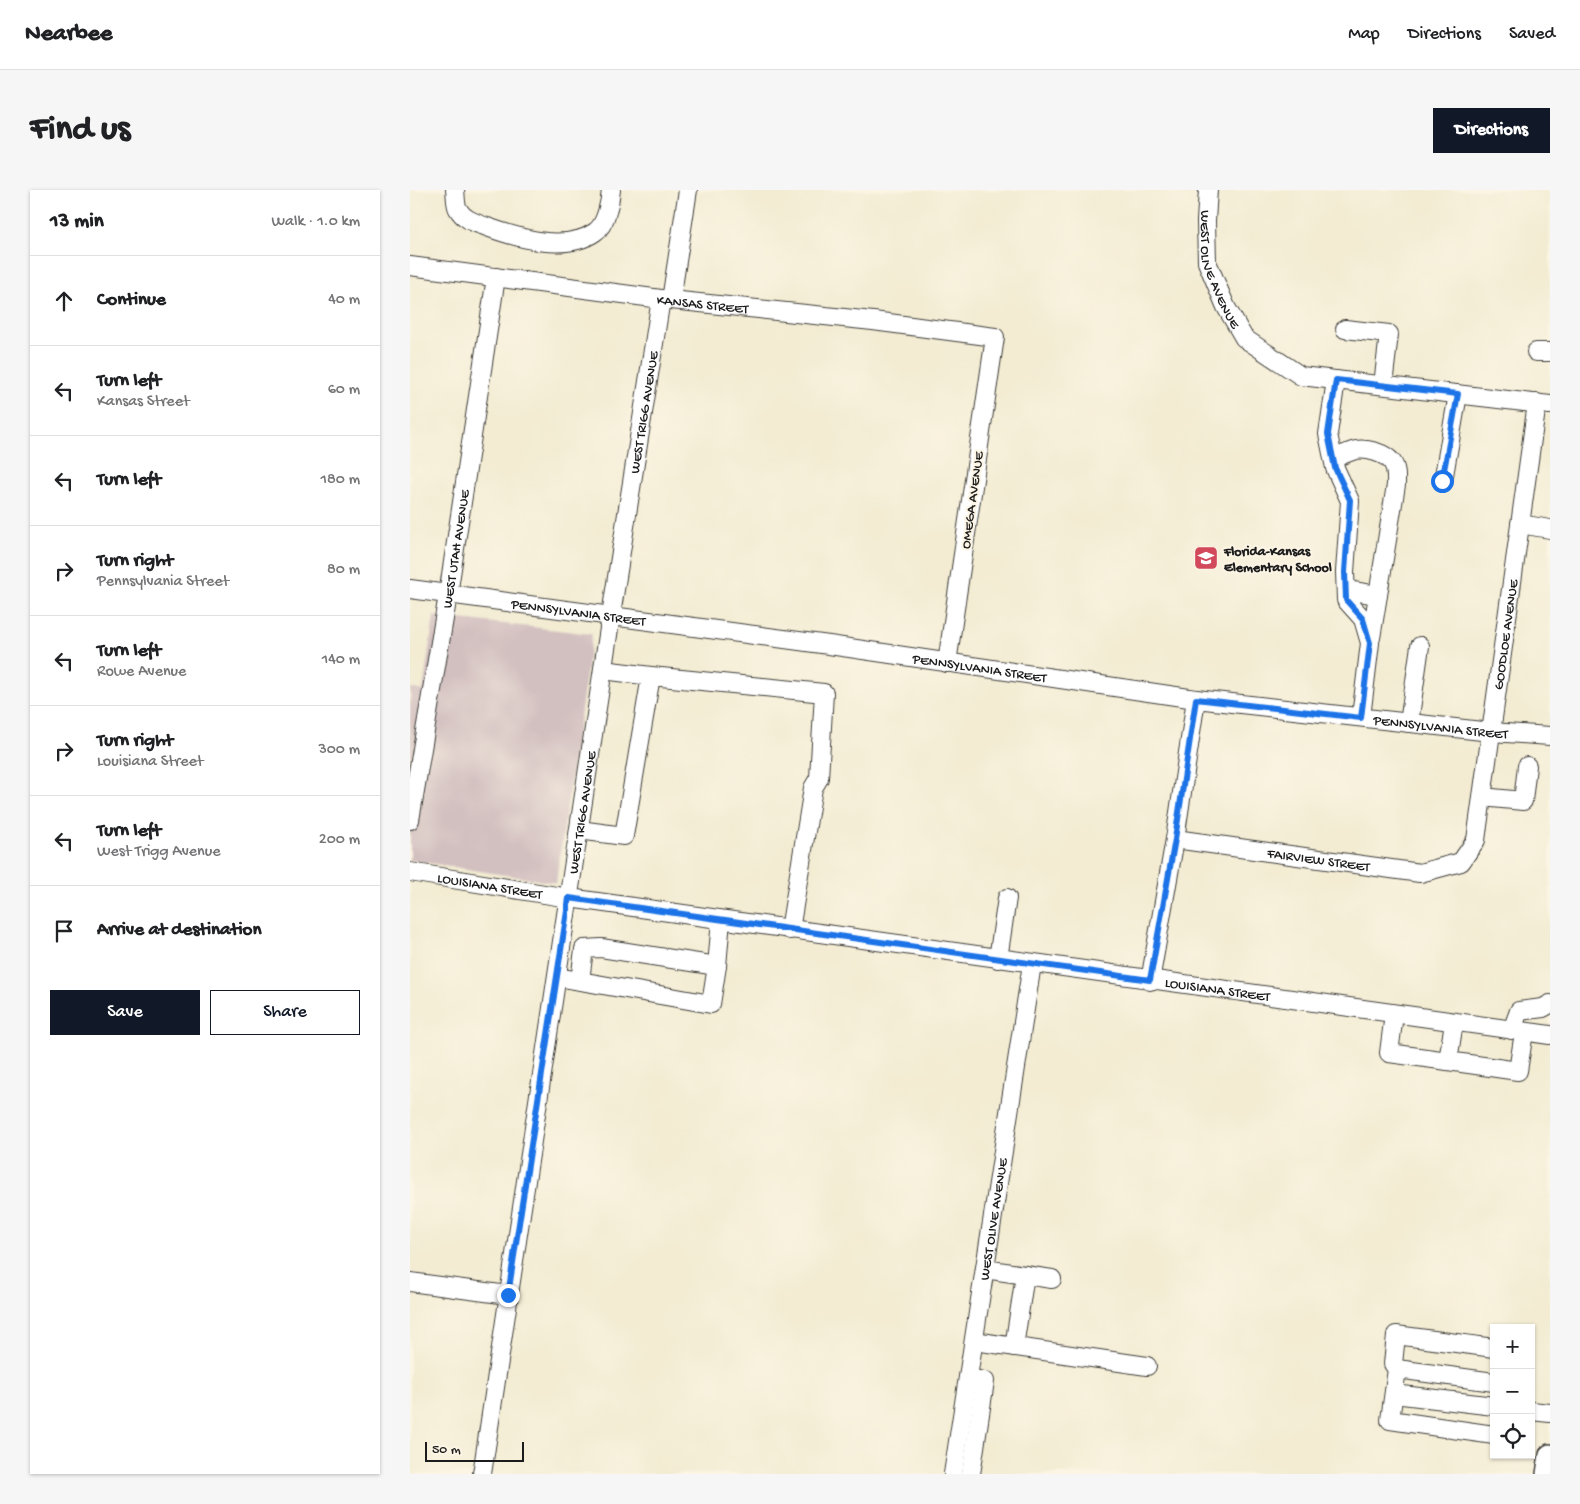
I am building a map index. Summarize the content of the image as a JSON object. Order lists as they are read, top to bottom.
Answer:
{
  "streets": {
    "street": [
      "WEST OLIVE AVENUE",
      "KANSAS STREET",
      "WEST TRIGG AVENUE",
      "OMEGA AVENUE",
      "WEST UTAH AVENUE",
      "PENNSYLVANIA STREET",
      "GOODLOE AVENUE",
      "FAIRVIEW STREET",
      "LOUISIANA STREET"
    ]
  },
  "crossings": [
    ["WEST OLIVE AVENUE", "LOUISIANA STREET"],
    ["KANSAS STREET", "WEST TRIGG AVENUE"],
    ["KANSAS STREET", "OMEGA AVENUE"],
    ["KANSAS STREET", "WEST UTAH AVENUE"],
    ["WEST TRIGG AVENUE", "PENNSYLVANIA STREET"],
    ["WEST TRIGG AVENUE", "LOUISIANA STREET"],
    ["OMEGA AVENUE", "PENNSYLVANIA STREET"],
    ["WEST UTAH AVENUE", "PENNSYLVANIA STREET"],
    ["PENNSYLVANIA STREET", "GOODLOE AVENUE"],
    ["GOODLOE AVENUE", "FAIRVIEW STREET"]
  ],
  "places": {
    "school or university": ["Florida-Kansas Elementary School"]
  },
  "scale_bar": "50 m",
  "page": {
    "header": "Nearbee",
    "nav": ["Map", "Directions", "Saved"],
    "buttons": [
      "Directions",
      ["Save", "Share"]
    ],
    "title": "Find us",
    "heading": ["13 min", "Walk · 1.0 km"],
    "list": [
      ["Continue", "40 m"],
      ["Turn left", "Kansas Street", "60 m"],
      ["Turn left", "180 m"],
      ["Turn right", "Pennsylvania Street", "80 m"],
      ["Turn left", "Rowe Avenue", "140 m"],
      ["Turn right", "Louisiana Street", "300 m"],
      ["Turn left", "West Trigg Avenue", "200 m"],
      "Arrive at destination"
    ],
    "map_buttons": ["+", "−"],
    "scale": "50 m"
  }
}
